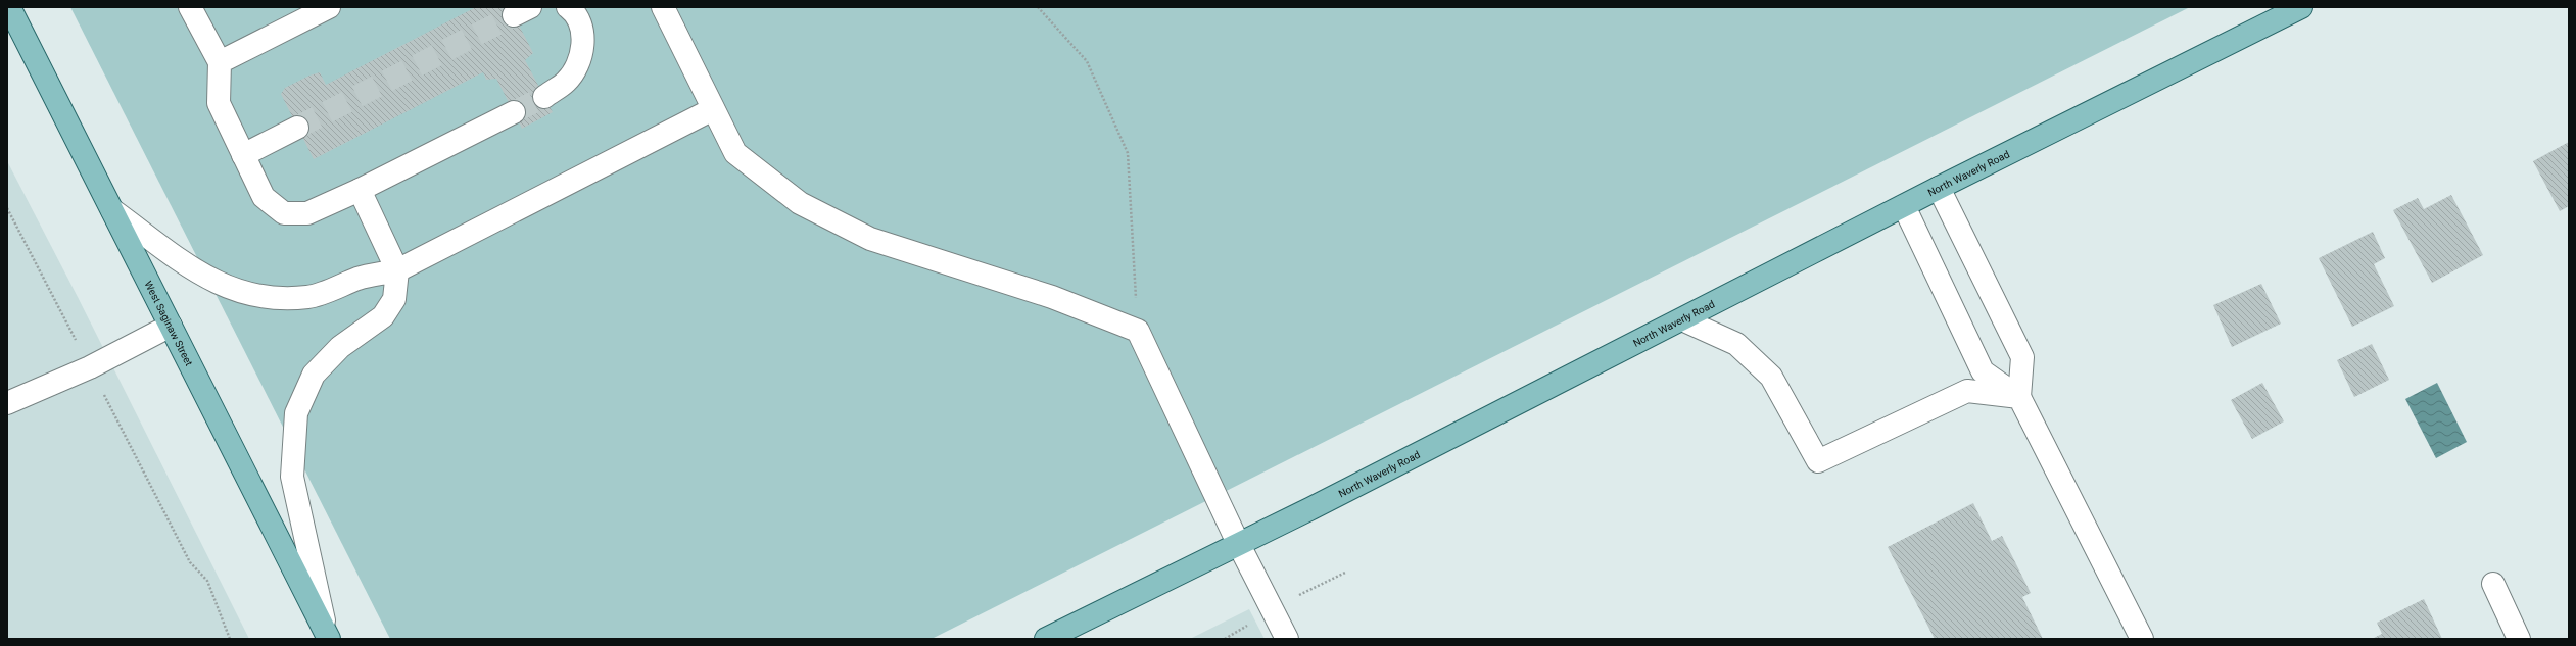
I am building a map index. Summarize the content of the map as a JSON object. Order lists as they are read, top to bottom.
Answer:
{
  "streets": {
    "main road": ["North Waverly Road", "West Saginaw Street"]
  }
}
